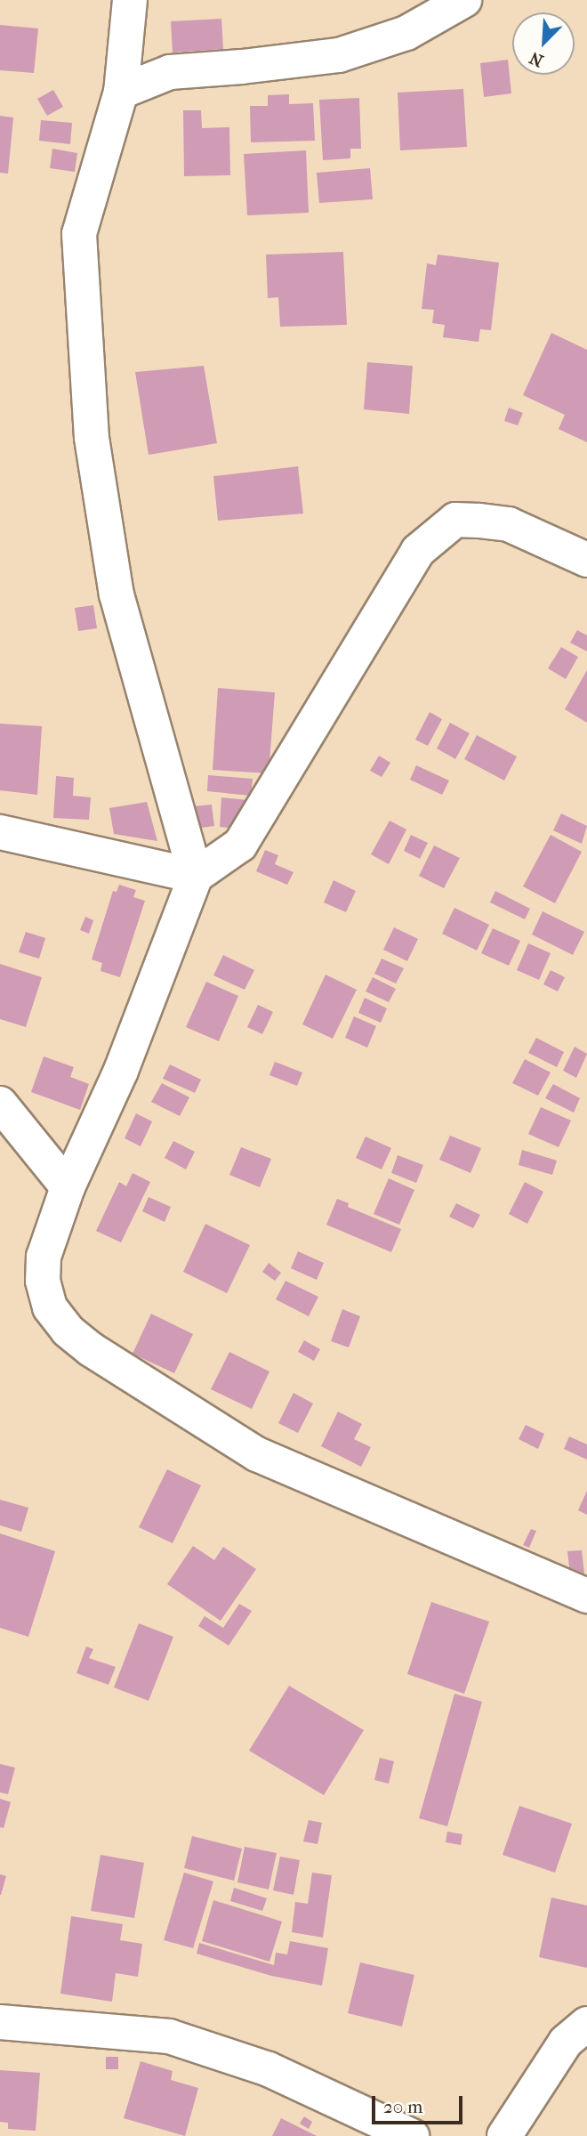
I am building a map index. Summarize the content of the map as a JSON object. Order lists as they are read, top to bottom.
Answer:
{
  "scale_bar": "20 m",
  "north": "bottom left"
}
